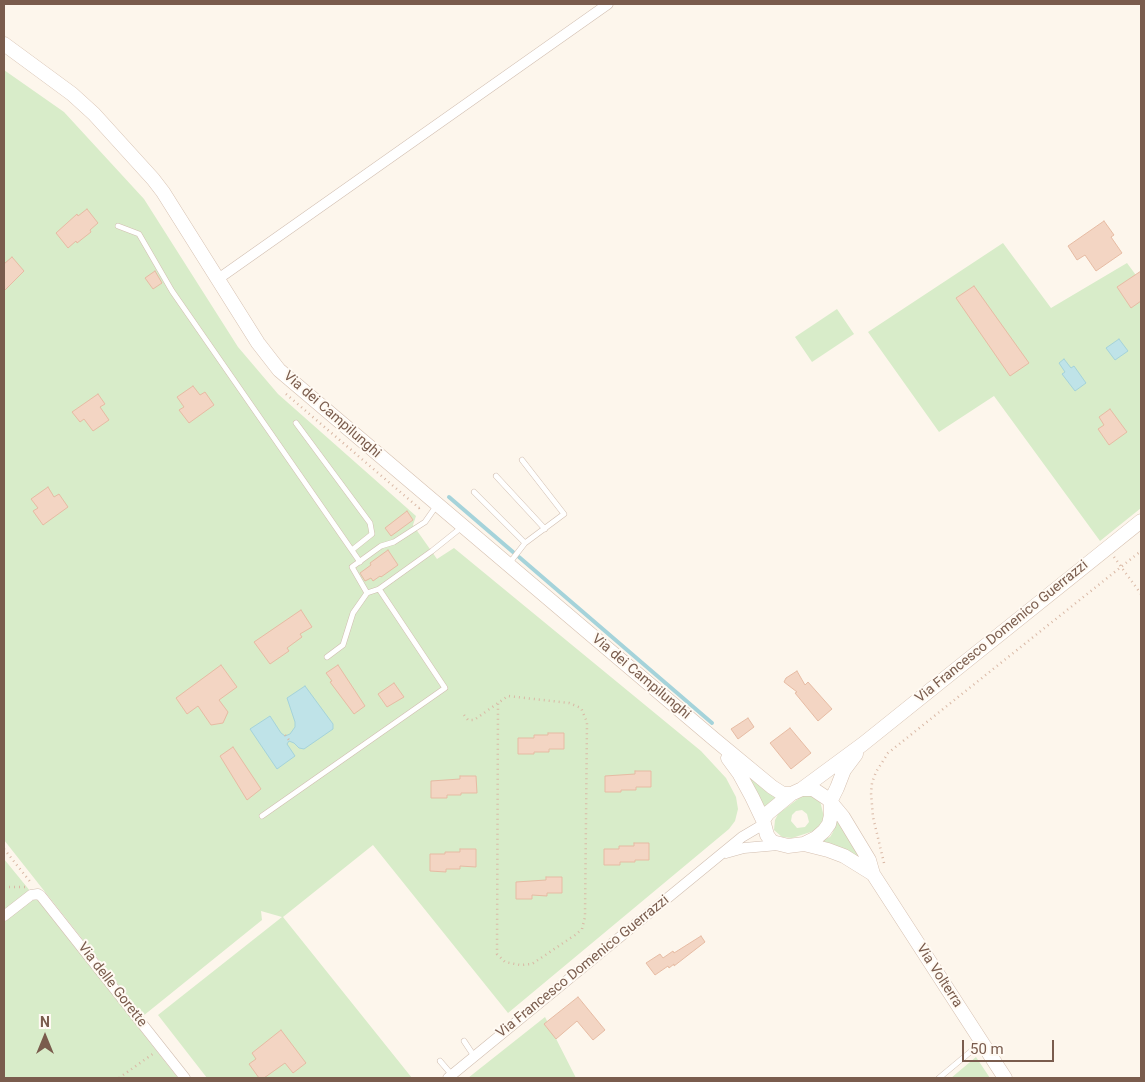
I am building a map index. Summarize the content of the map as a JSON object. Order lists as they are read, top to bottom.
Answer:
{
  "streets": {
    "street": [
      "Via dei Campilunghi",
      "Via Francesco Domenico Guerrazzi",
      "Via Volterra",
      "Via delle Gorette"
    ]
  },
  "crossings": [
    ["Via dei Campilunghi", "Via Francesco Domenico Guerrazzi"],
    ["Via dei Campilunghi", "Via Volterra"],
    ["Via Francesco Domenico Guerrazzi", "Via Volterra"]
  ],
  "scale_bar": "50 m",
  "north": "top"
}
